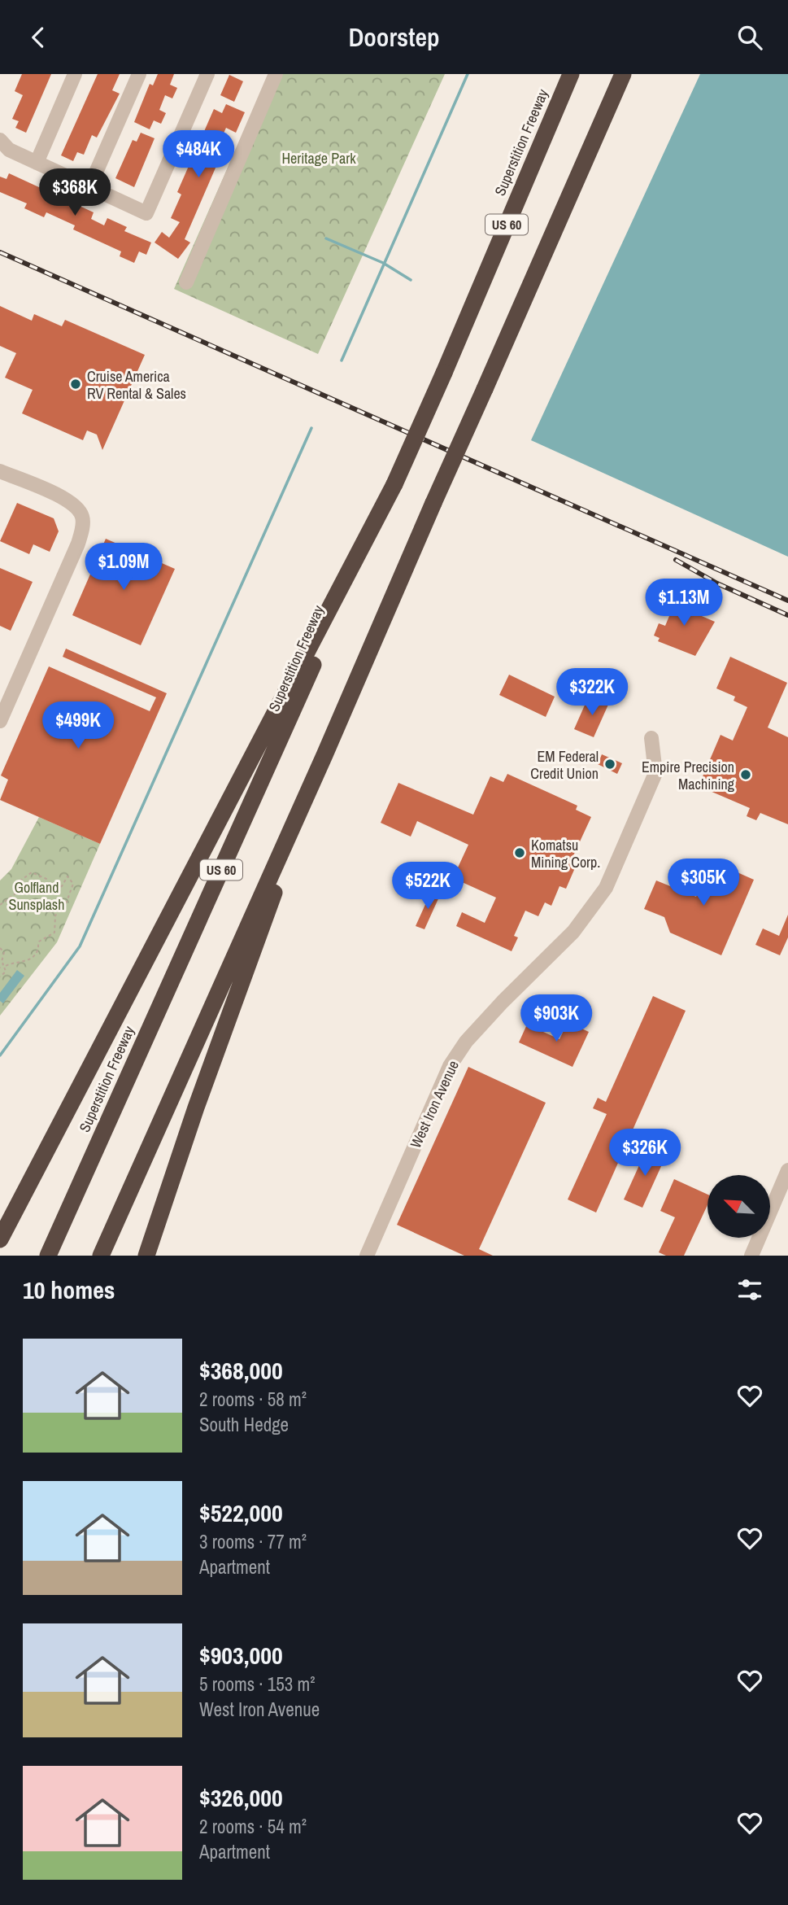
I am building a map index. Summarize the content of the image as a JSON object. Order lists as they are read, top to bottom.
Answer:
{
  "streets": {
    "highway": ["Superstition Freeway", "US 60"],
    "street": ["West Iron Avenue"]
  },
  "parks": ["Heritage Park", "Golfland Sunsplash"],
  "places": [
    "Cruise America RV Rental & Sales",
    "EM Federal Credit Union",
    "Empire Precision Machining",
    "Komatsu Mining Corp."
  ],
  "north": "top left",
  "page": {
    "header": "Doorstep",
    "price": [
      "$484K",
      "$368K",
      "$1.09M",
      "$1.13M",
      "$322K",
      "$499K",
      "$305K",
      "$522K",
      "$903K",
      "$326K"
    ],
    "heading": "10 homes",
    "list": [
      {
        "name": "$368,000",
        "note": "2 rooms · 58 m² · South Hedge"
      },
      {
        "name": "$522,000",
        "note": "3 rooms · 77 m² · Apartment"
      },
      {
        "name": "$903,000",
        "note": "5 rooms · 153 m² · West Iron Avenue"
      },
      {
        "name": "$326,000",
        "note": "2 rooms · 54 m² · Apartment"
      }
    ]
  }
}
